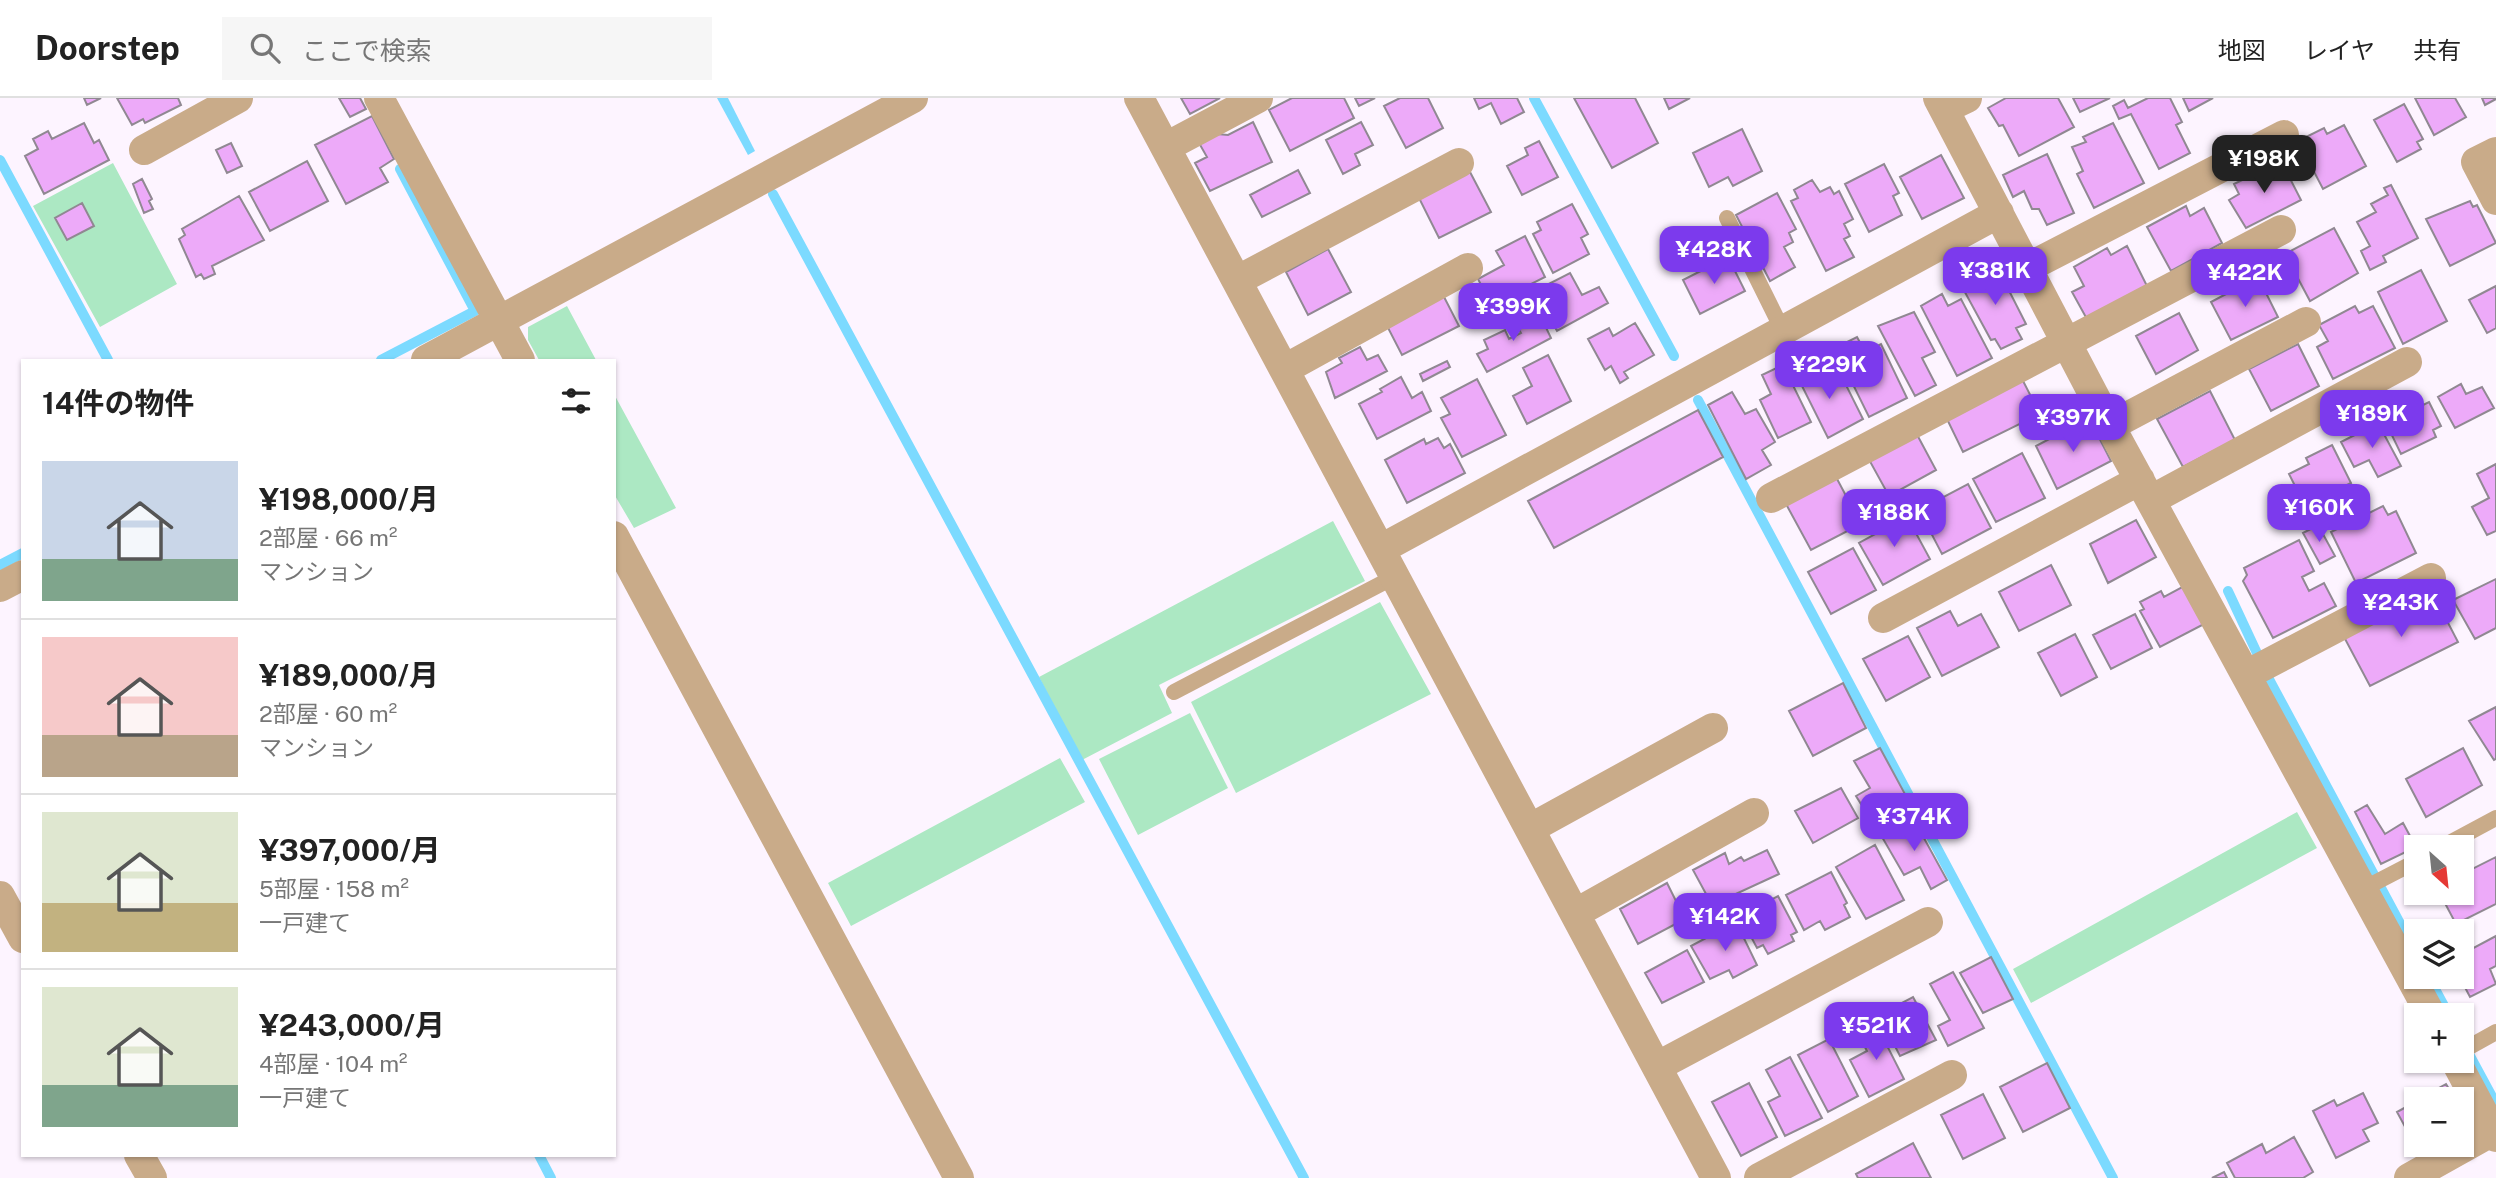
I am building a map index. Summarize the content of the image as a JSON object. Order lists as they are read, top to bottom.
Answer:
{
  "north": "bottom right",
  "page": {
    "header": "Doorstep",
    "search": "ここで検索",
    "nav": ["地図", "レイヤ", "共有"],
    "price": [
      "¥198K",
      "¥428K",
      "¥381K",
      "¥422K",
      "¥399K",
      "¥229K",
      "¥189K",
      "¥397K",
      "¥160K",
      "¥188K",
      "¥243K",
      "¥374K",
      "¥142K",
      "¥521K"
    ],
    "heading": "14件の物件",
    "list": [
      {
        "name": "¥198,000/月",
        "note": "2部屋 · 66 m² · マンション"
      },
      {
        "name": "¥189,000/月",
        "note": "2部屋 · 60 m² · マンション"
      },
      {
        "name": "¥397,000/月",
        "note": "5部屋 · 158 m² · 一戸建て"
      },
      {
        "name": "¥243,000/月",
        "note": "4部屋 · 104 m² · 一戸建て"
      }
    ],
    "map_buttons": ["+", "−"]
  }
}
